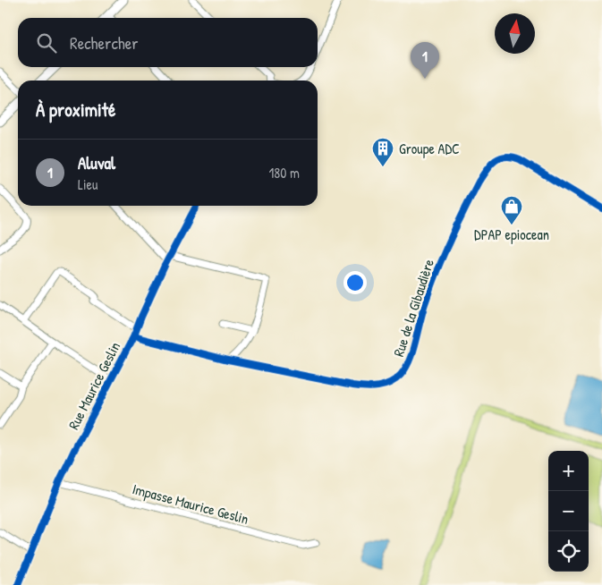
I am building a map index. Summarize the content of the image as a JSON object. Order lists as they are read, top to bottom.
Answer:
{
  "streets": {
    "street": ["Rue de la Gibaudière", "Rue Maurice Geslin", "Impasse Maurice Geslin"]
  },
  "crossings": [
    ["Rue de la Gibaudière", "Rue Maurice Geslin"],
    ["Rue Maurice Geslin", "Impasse Maurice Geslin"]
  ],
  "places": {
    "building": ["Groupe ADC"],
    "shop": ["DPAP epiocean"]
  },
  "north": "top",
  "page": {
    "search": "Rechercher",
    "pins": "1",
    "heading": "À proximité",
    "list": [
      {
        "mark": "1",
        "name": "Aluval",
        "note": "Lieu",
        "value": "180 m"
      }
    ],
    "map_buttons": ["+", "−"]
  }
}
